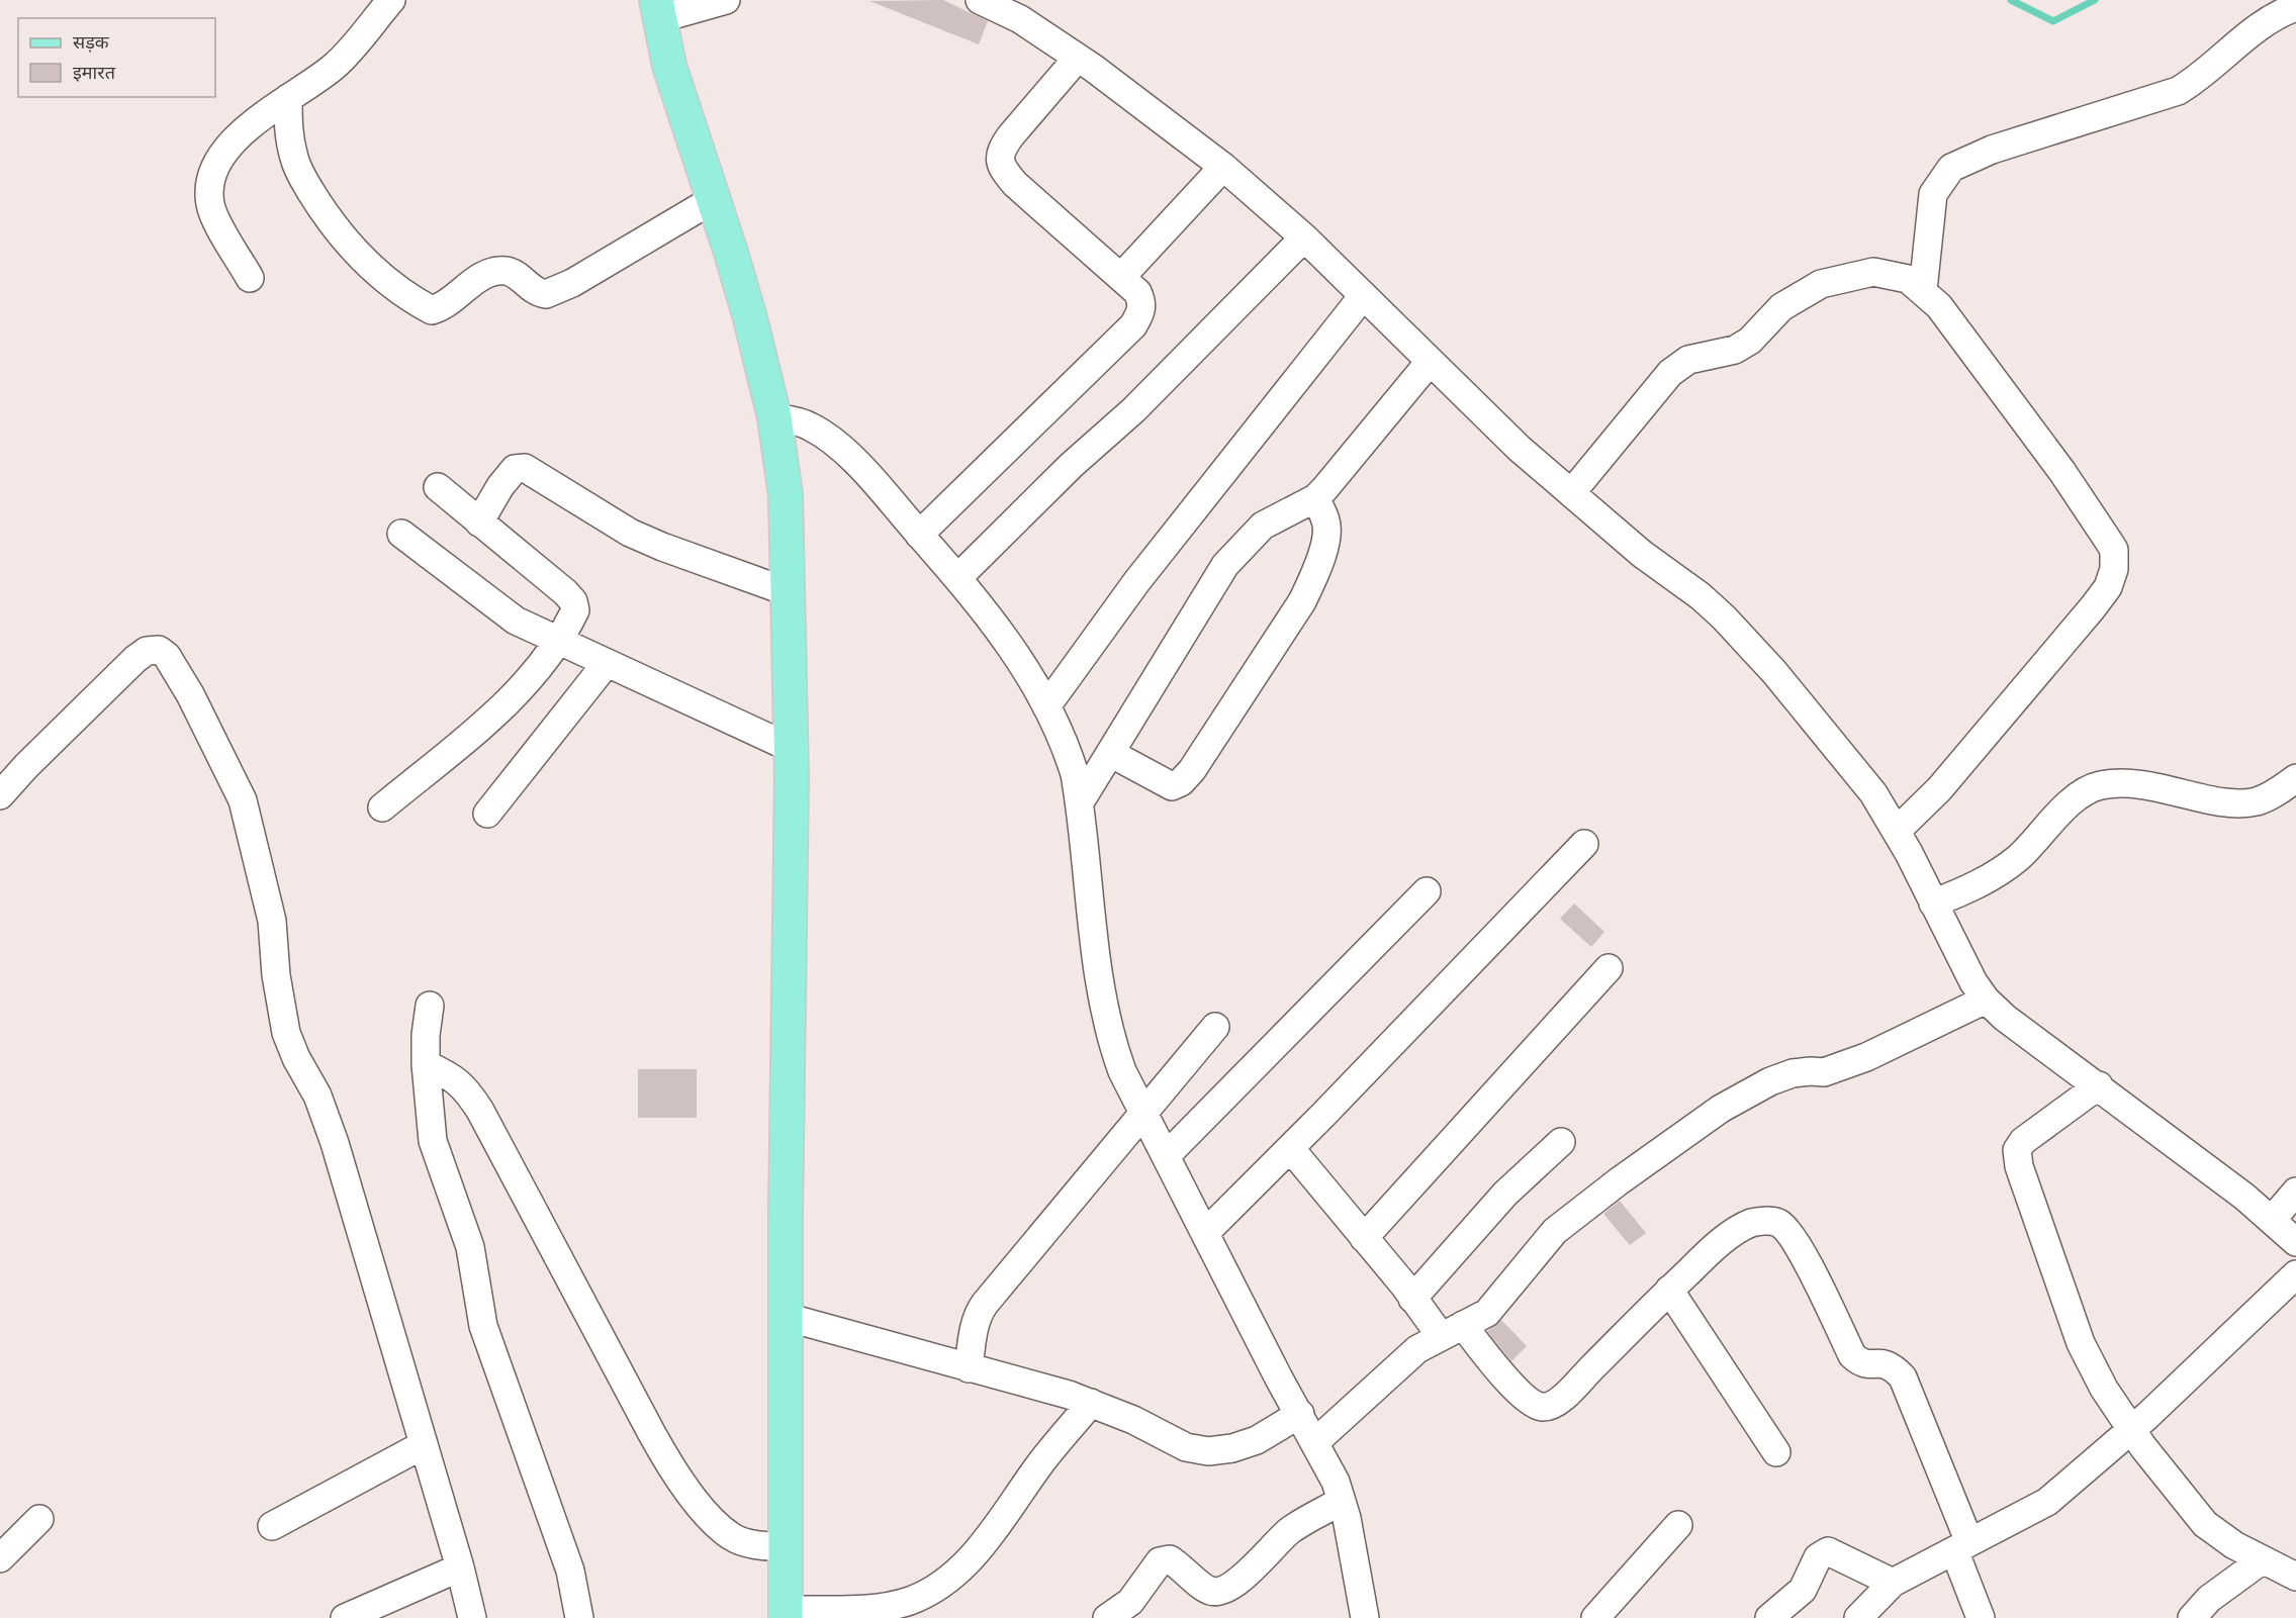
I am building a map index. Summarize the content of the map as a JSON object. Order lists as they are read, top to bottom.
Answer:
{
  "legend": ["सड़क", "इमारत"]
}
